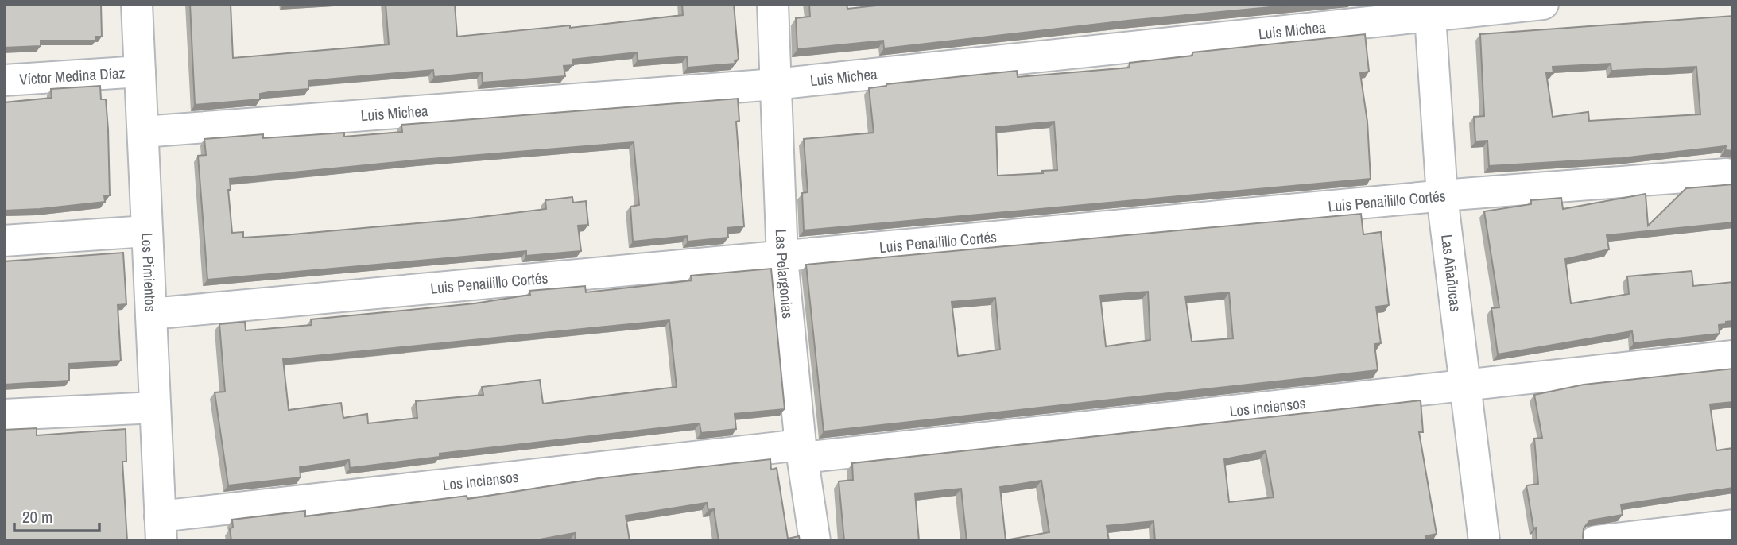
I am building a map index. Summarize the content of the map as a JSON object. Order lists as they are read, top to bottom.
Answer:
{
  "streets": {
    "street": [
      "Luis Michea",
      "Víctor Medina Díaz",
      "Luis Penailillo Cortés",
      "Los Pimientos",
      "Las Pelargonias",
      "Las Añañucas",
      "Los Inciensos"
    ]
  },
  "crossings": [
    ["Luis Michea", "Los Pimientos"],
    ["Luis Michea", "Las Pelargonias"],
    ["Luis Michea", "Las Añañucas"],
    ["Víctor Medina Díaz", "Los Pimientos"],
    ["Luis Penailillo Cortés", "Los Pimientos"],
    ["Luis Penailillo Cortés", "Las Pelargonias"],
    ["Luis Penailillo Cortés", "Las Añañucas"],
    ["Los Pimientos", "Los Inciensos"],
    ["Las Pelargonias", "Los Inciensos"],
    ["Las Añañucas", "Los Inciensos"]
  ],
  "scale_bar": "20 m"
}
